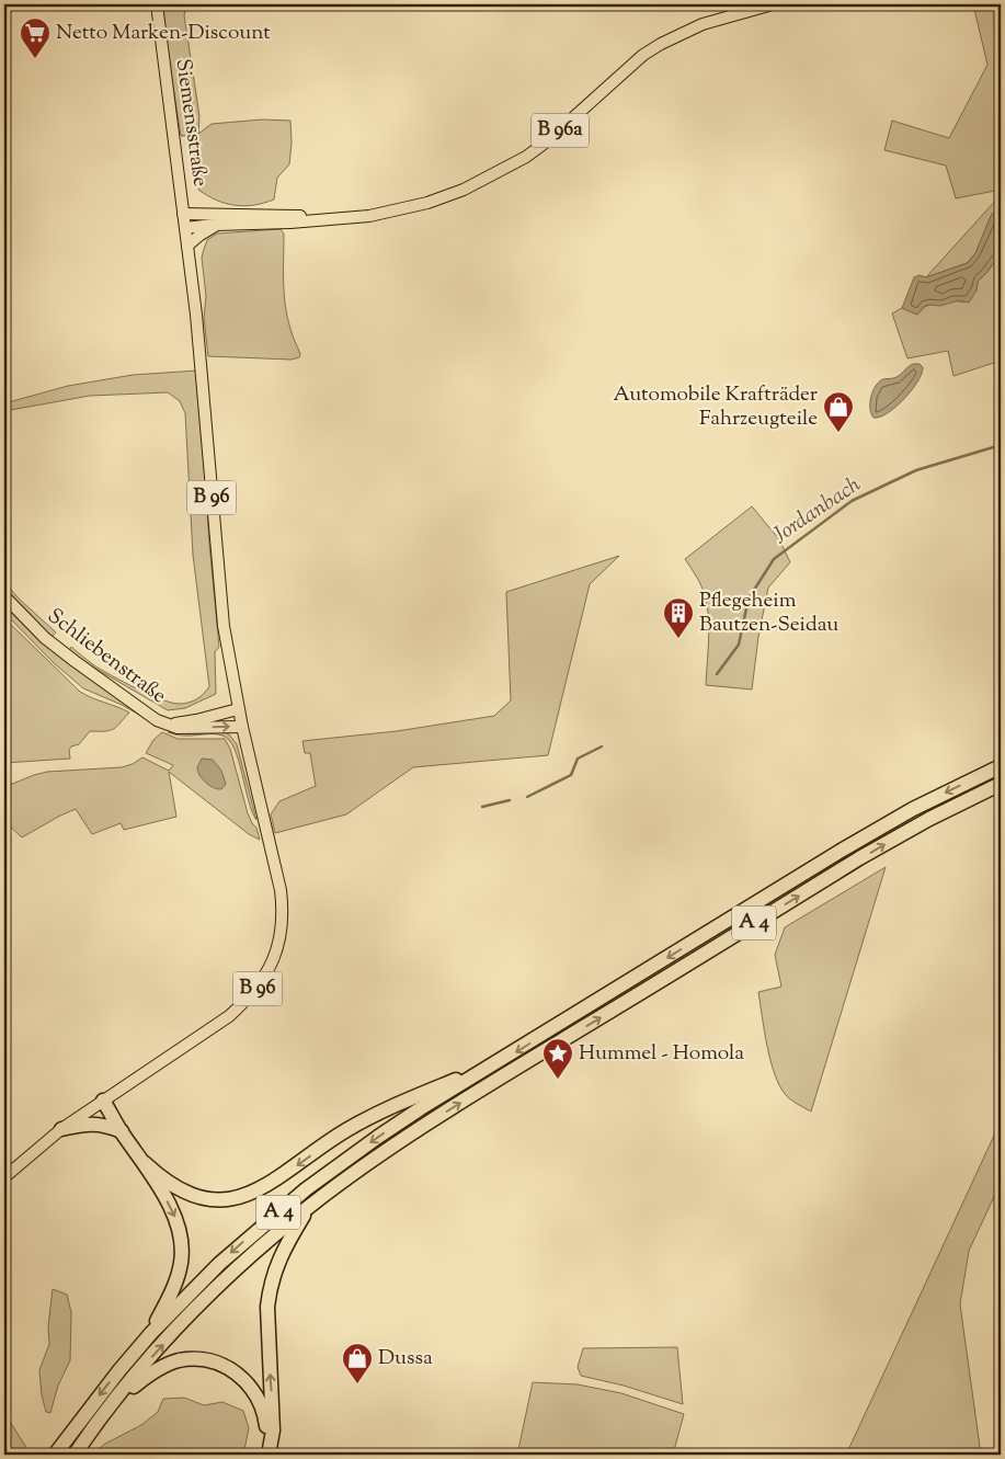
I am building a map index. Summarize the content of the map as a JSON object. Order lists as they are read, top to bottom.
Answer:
{
  "streets": {
    "highway": ["A 4"],
    "main road": [
      "Siemensstraße",
      "B 96a",
      "B 96",
      "Schliebenstraße"
    ]
  },
  "crossings": [
    ["Siemensstraße", "B 96a"],
    ["Siemensstraße", "B 96"],
    ["B 96a", "B 96"],
    ["B 96", "Schliebenstraße"]
  ],
  "water": ["Jordanbach"],
  "places": {
    "supermarket": ["Netto Marken-Discount"],
    "shop": ["Automobile Krafträder Fahrzeugteile", "Dussa"],
    "building": ["Pflegeheim Bautzen-Seidau"],
    "place": ["Hummel - Homola"]
  }
}
